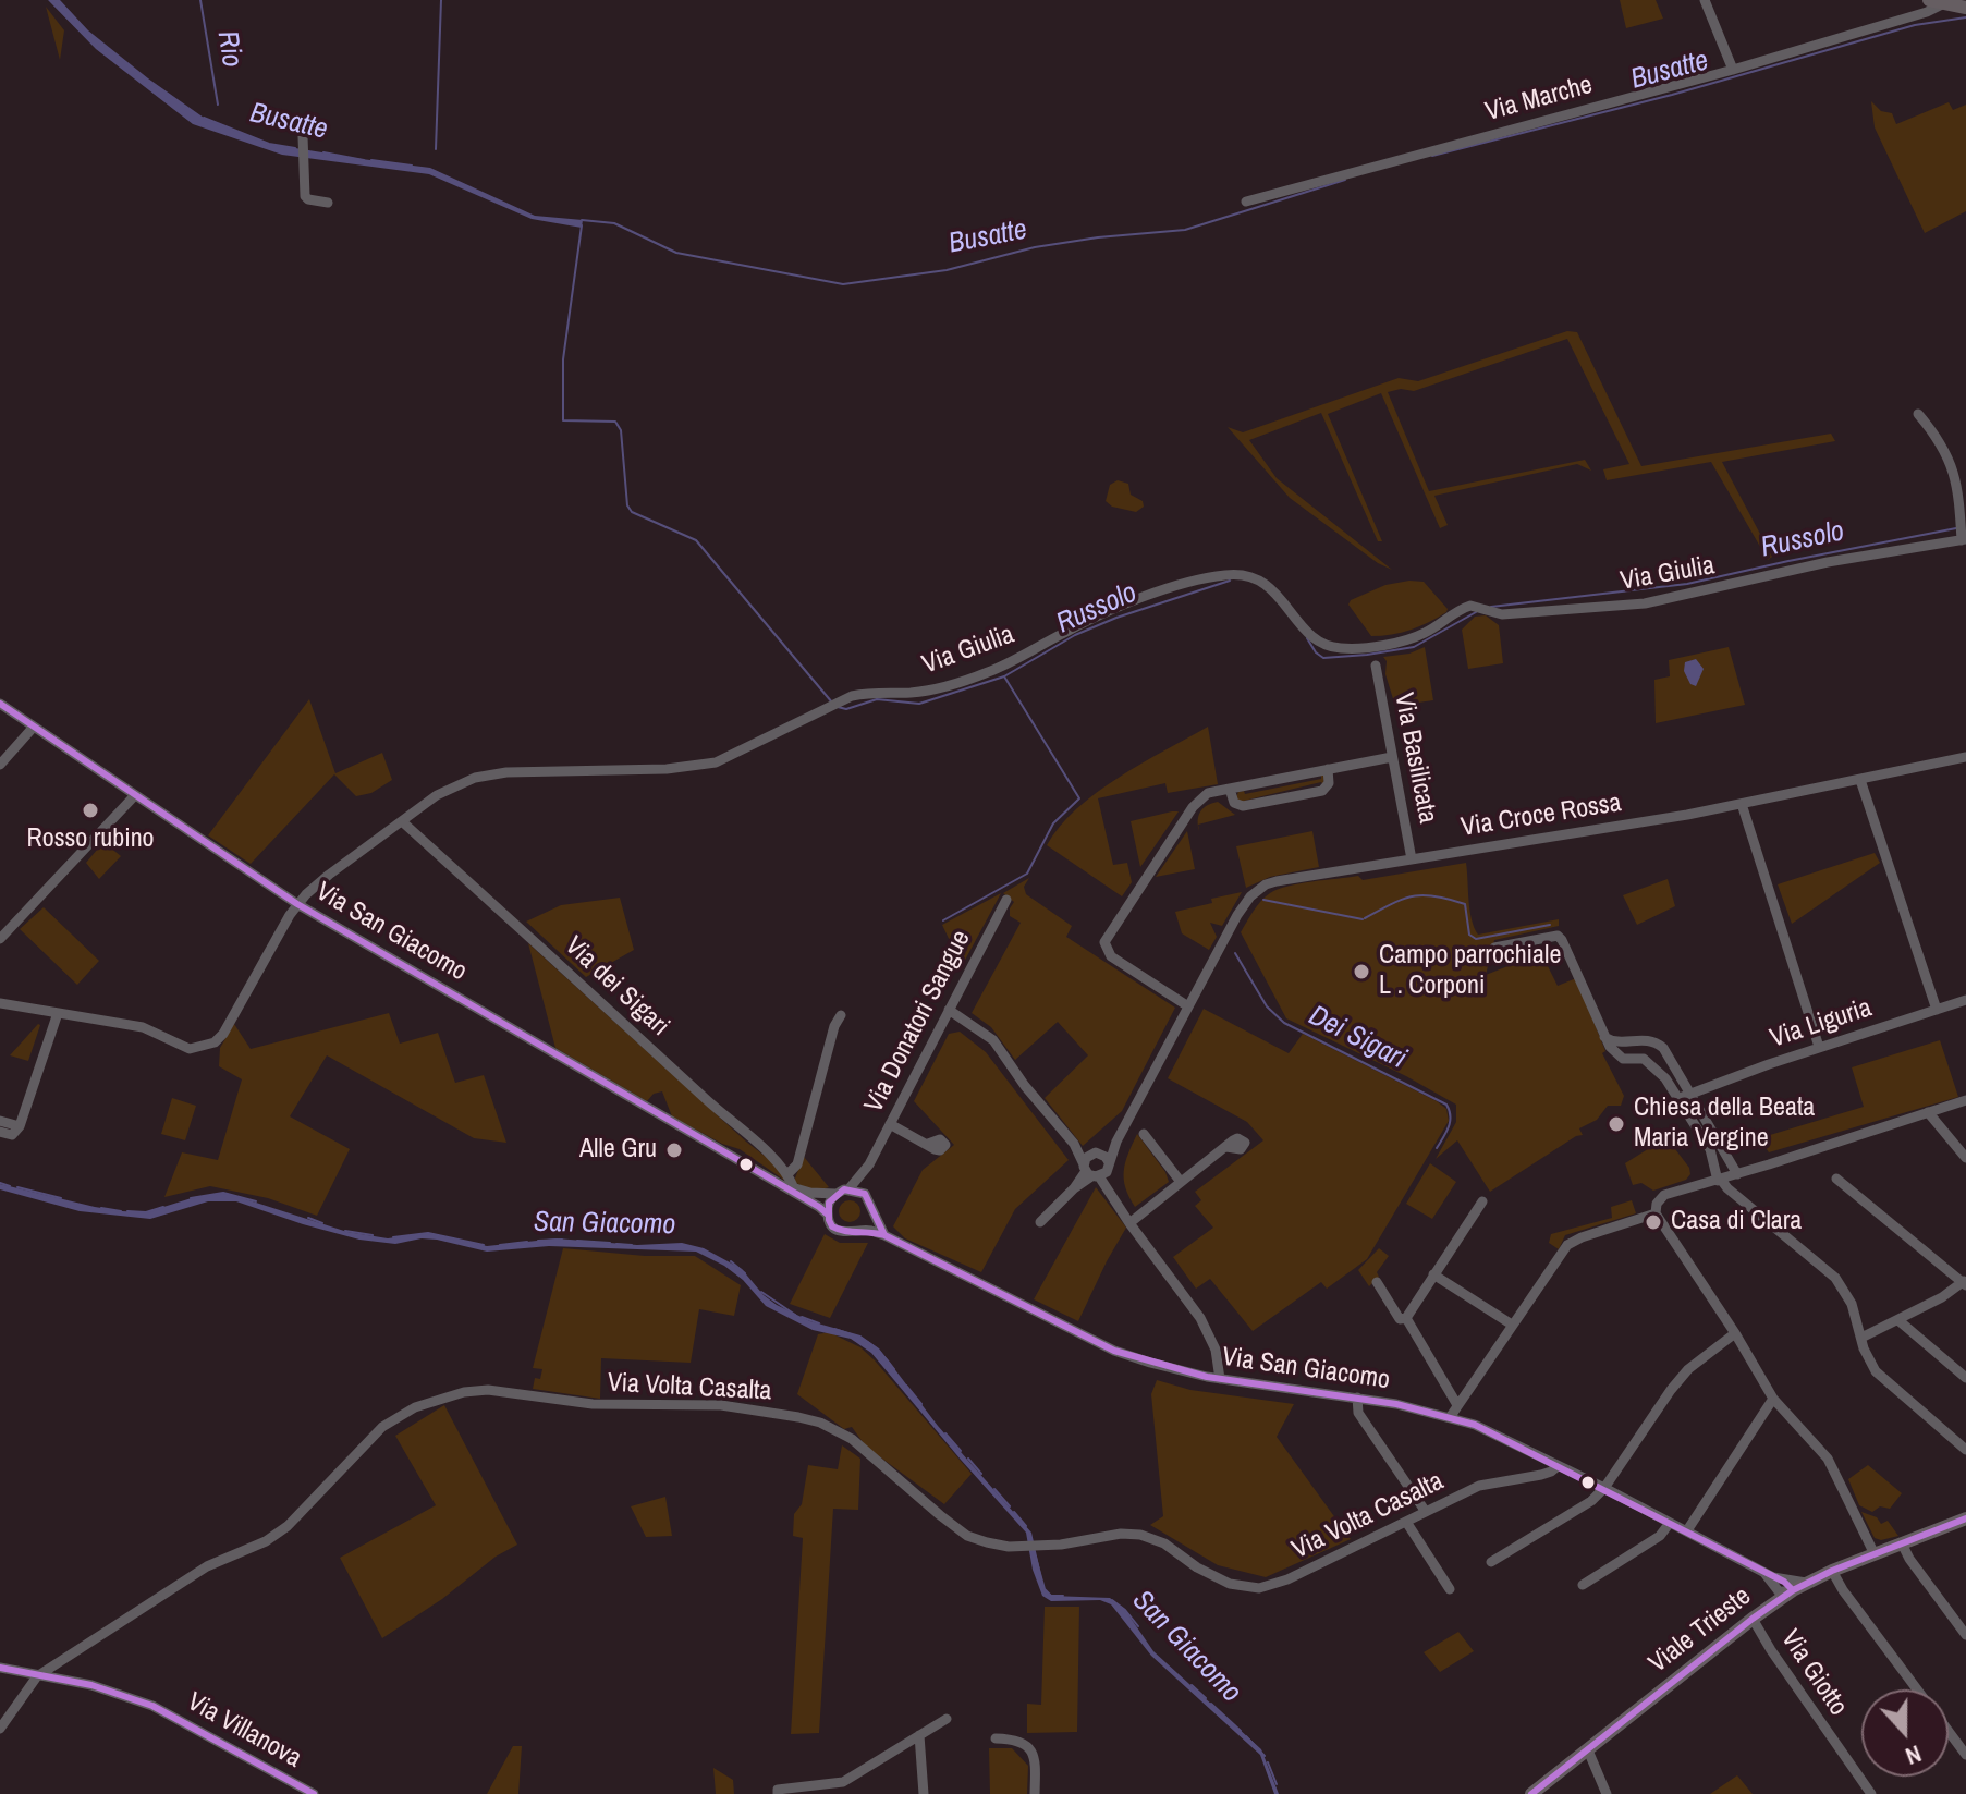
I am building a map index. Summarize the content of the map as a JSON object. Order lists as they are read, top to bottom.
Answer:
{
  "streets": {
    "main road": ["Viale Trieste"],
    "street": [
      "Via Marche",
      "Via Giulia",
      "Via Basilicata",
      "Via Croce Rossa",
      "Via San Giacomo",
      "Via dei Sigari",
      "Via Donatori Sangue",
      "Via Liguria",
      "Via Volta Casalta",
      "Via Giotto",
      "Via Villanova"
    ]
  },
  "crossings": [
    ["Via Giulia", "Via San Giacomo"],
    ["Via Giulia", "Via dei Sigari"],
    ["Via Basilicata", "Via Croce Rossa"],
    ["Via San Giacomo", "Via dei Sigari"],
    ["Via San Giacomo", "Via Donatori Sangue"],
    ["Via San Giacomo", "Via Volta Casalta"],
    ["Via San Giacomo", "Viale Trieste"],
    ["Via Volta Casalta", "Via Villanova"],
    ["Viale Trieste", "Via Giotto"]
  ],
  "water": [
    "Rio",
    "Busatte",
    "Russolo",
    "Dei Sigari",
    "San Giacomo"
  ],
  "places": [
    "Rosso rubino",
    "Campo parrochiale L . Corponi",
    "Chiesa della Beata Maria Vergine",
    "Alle Gru",
    "Casa di Clara"
  ],
  "north": "bottom"
}
